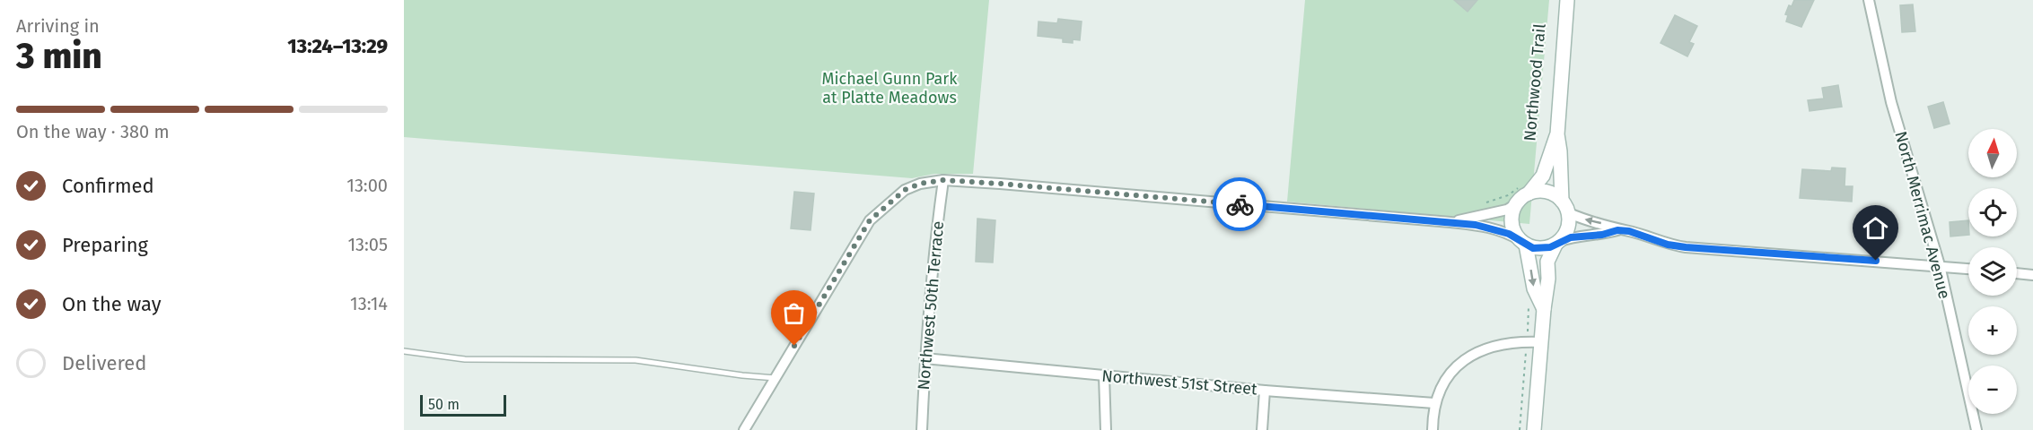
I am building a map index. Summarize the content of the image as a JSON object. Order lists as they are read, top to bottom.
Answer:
{
  "streets": {
    "street": ["North Merrimac Avenue", "Northwest 50th Terrace", "Northwest 51st Street"]
  },
  "crossings": [
    ["Northwest 50th Terrace", "Northwest 51st Street"]
  ],
  "parks": ["Michael Gunn Park at Platte Meadows"],
  "scale_bar": "50 m",
  "north": "top",
  "page": {
    "heading": ["3 min", "Arriving in", "13:24–13:29"],
    "bar": "On the way · 380 m",
    "map_buttons": ["+", "−"],
    "list": [
      ["Confirmed", "13:00"],
      ["Preparing", "13:05"],
      ["On the way", "13:14"],
      "Delivered"
    ],
    "scale": "50 m"
  }
}
